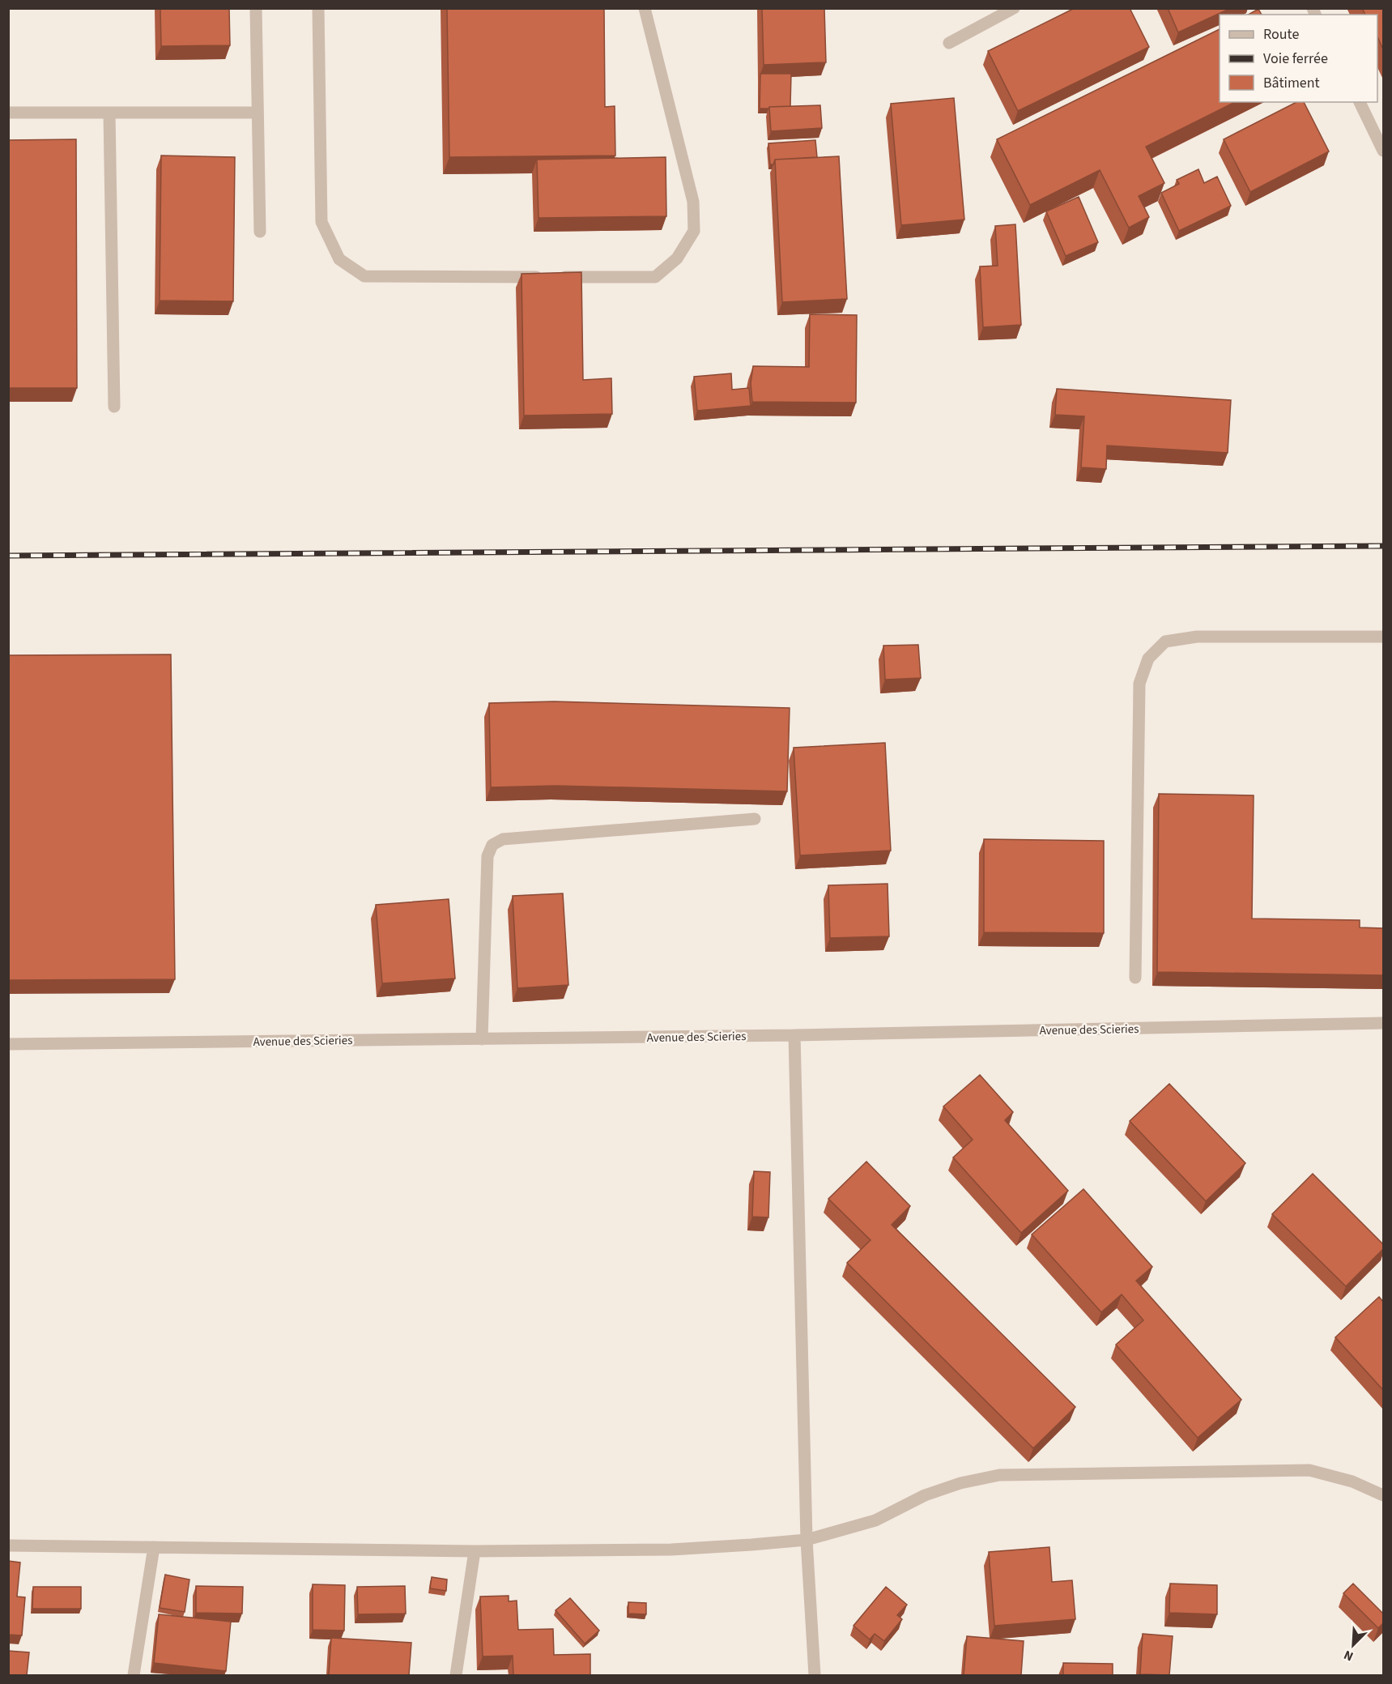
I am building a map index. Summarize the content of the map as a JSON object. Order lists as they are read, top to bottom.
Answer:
{
  "streets": {
    "street": ["Avenue des Scieries"]
  },
  "legend": ["Route", "Voie ferrée", "Bâtiment"],
  "north": "bottom left"
}
